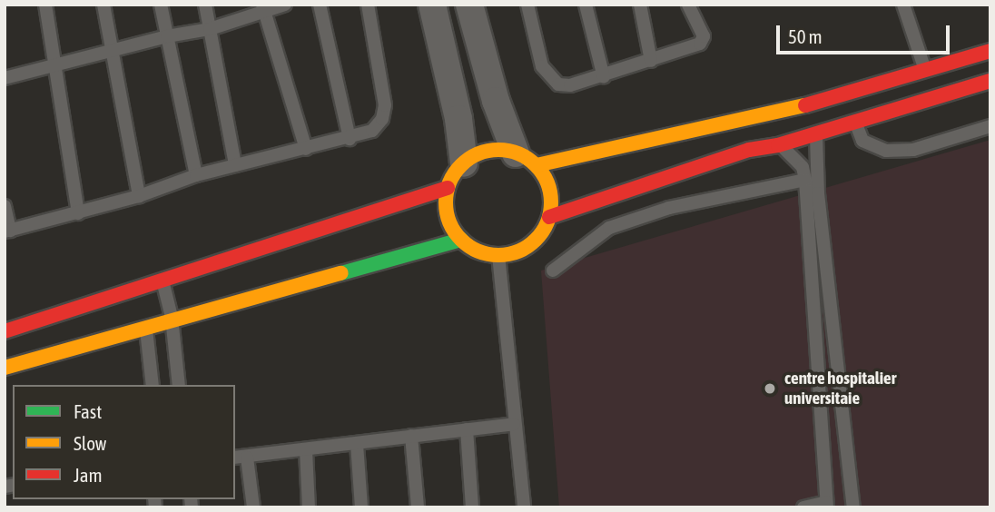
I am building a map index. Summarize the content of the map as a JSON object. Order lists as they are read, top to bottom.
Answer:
{
  "places": ["centre hospitalier universitaie"],
  "legend": ["Fast", "Slow", "Jam"],
  "scale_bar": "50 m"
}
